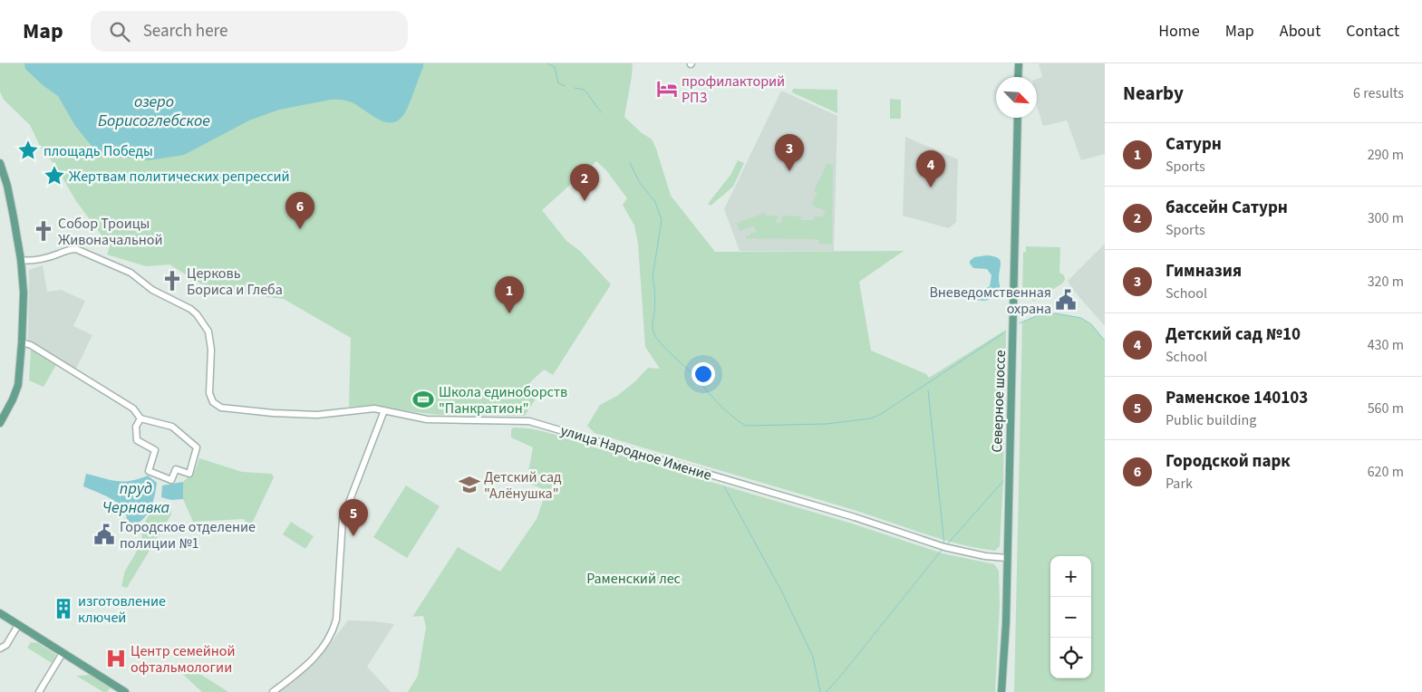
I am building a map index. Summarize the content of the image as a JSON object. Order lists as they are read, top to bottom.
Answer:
{
  "streets": {
    "main road": ["Северное шоссе"],
    "street": ["улица Народное Имение"]
  },
  "crossings": [
    ["Северное шоссе", "улица Народное Имение"]
  ],
  "water": ["озеро Борисоглебское", "пруд Чернавка"],
  "parks": ["Раменский лес"],
  "places": {
    "hotel": ["профилакторий РПЗ"],
    "place": ["площадь Победы", "Жертвам политических репрессий"],
    "church": ["Собор Троицы Живоначальной", "Церковь Бориса и Глеба"],
    "public building": ["Вневедомственная охрана", "Городское отделение полиции №1"],
    "sports": ["Школа единоборств \"Панкратион\""],
    "school or university": ["Детский сад \"Алёнушка\""],
    "building": ["изготовление ключей"],
    "hospital": ["Центр семейной офтальмологии"]
  },
  "north": "bottom right",
  "page": {
    "header": "Map",
    "search": "Search here",
    "nav": [
      "Home",
      "Map",
      "About",
      "Contact"
    ],
    "heading": ["Nearby", "6 results"],
    "list": [
      {
        "mark": "1",
        "name": "Сатурн",
        "note": "Sports",
        "value": "290 m"
      },
      {
        "mark": "2",
        "name": "бассейн Сатурн",
        "note": "Sports",
        "value": "300 m"
      },
      {
        "mark": "3",
        "name": "Гимназия",
        "note": "School",
        "value": "320 m"
      },
      {
        "mark": "4",
        "name": "Детский сад №10",
        "note": "School",
        "value": "430 m"
      },
      {
        "mark": "5",
        "name": "Раменское 140103",
        "note": "Public building",
        "value": "560 m"
      },
      {
        "mark": "6",
        "name": "Городской парк",
        "note": "Park",
        "value": "620 m"
      }
    ],
    "pins": [
      "3",
      "4",
      "2",
      "6",
      "1",
      "5"
    ],
    "map_buttons": ["+", "−"]
  }
}
